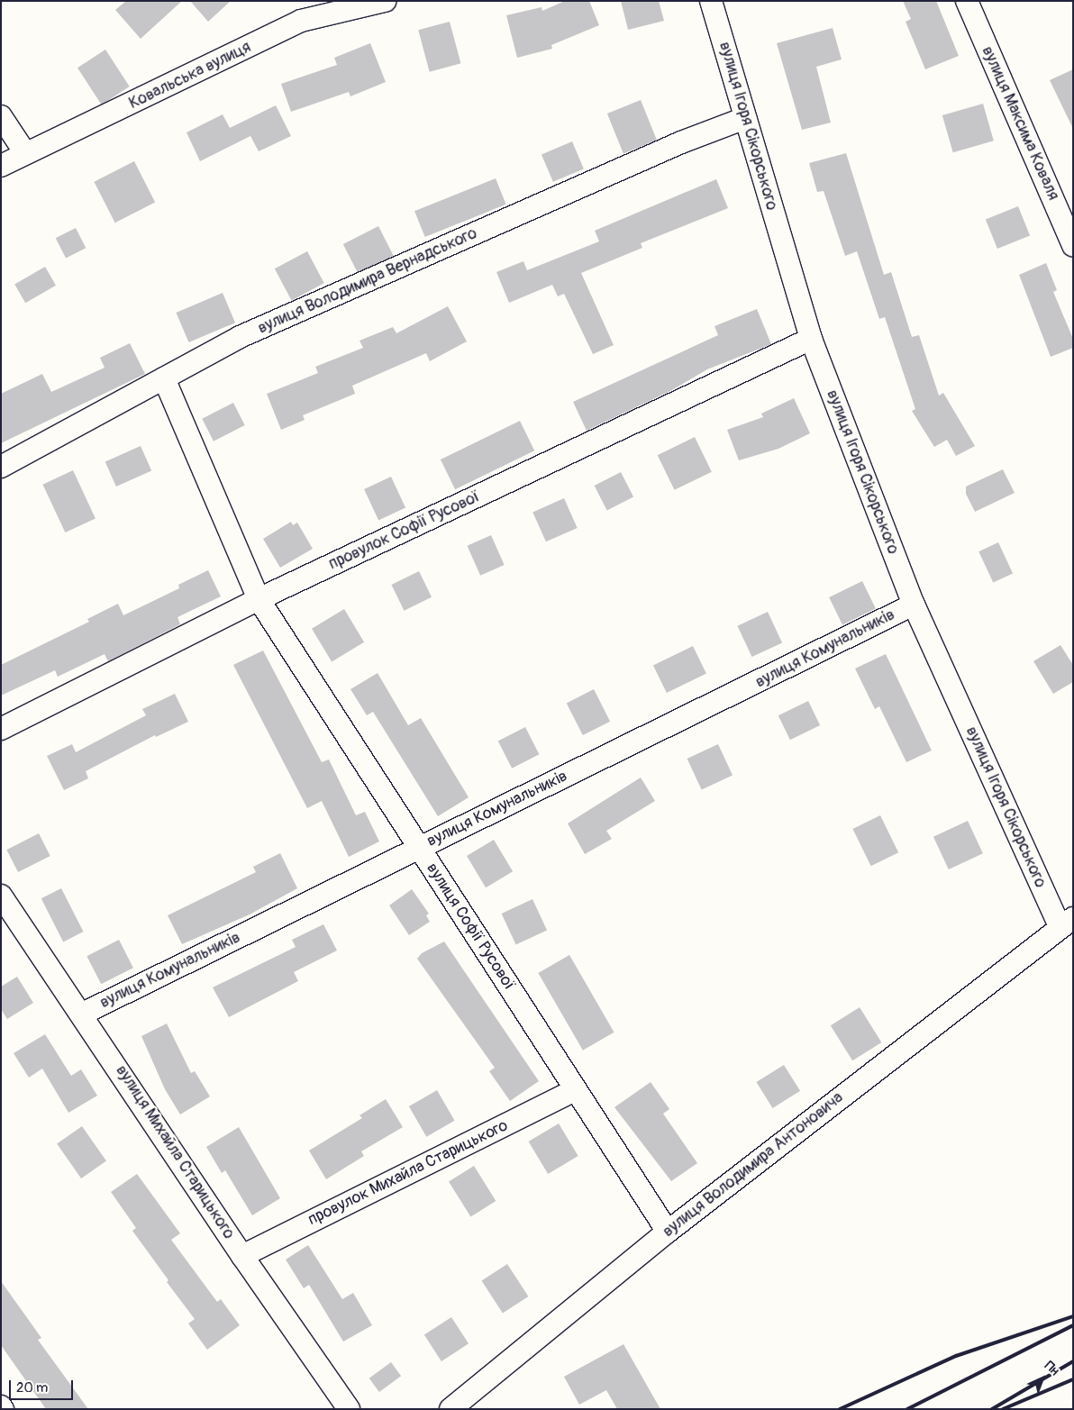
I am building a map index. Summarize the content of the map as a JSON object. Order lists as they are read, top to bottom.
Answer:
{
  "streets": {
    "street": [
      "Ковальська вулиця",
      "вулиця Максима Коваля",
      "вулиця Ігоря Сікорського",
      "вулиця Володимира Вернадського",
      "провулок Софії Русової",
      "вулиця Комунальників",
      "вулиця Софії Русової",
      "вулиця Михайла Старицького",
      "вулиця Володимира Антоновича",
      "провулок Михайла Старицького"
    ]
  },
  "crossings": [
    ["вулиця Ігоря Сікорського", "вулиця Володимира Вернадського"],
    ["вулиця Ігоря Сікорського", "провулок Софії Русової"],
    ["вулиця Ігоря Сікорського", "вулиця Комунальників"],
    ["вулиця Ігоря Сікорського", "вулиця Володимира Антоновича"],
    ["вулиця Володимира Вернадського", "вулиця Софії Русової"],
    ["провулок Софії Русової", "вулиця Софії Русової"],
    ["вулиця Комунальників", "вулиця Софії Русової"],
    ["вулиця Комунальників", "вулиця Михайла Старицького"],
    ["вулиця Софії Русової", "вулиця Володимира Антоновича"],
    ["вулиця Софії Русової", "провулок Михайла Старицького"],
    ["вулиця Михайла Старицького", "провулок Михайла Старицького"]
  ],
  "scale_bar": "20 m",
  "north": "top right"
}
